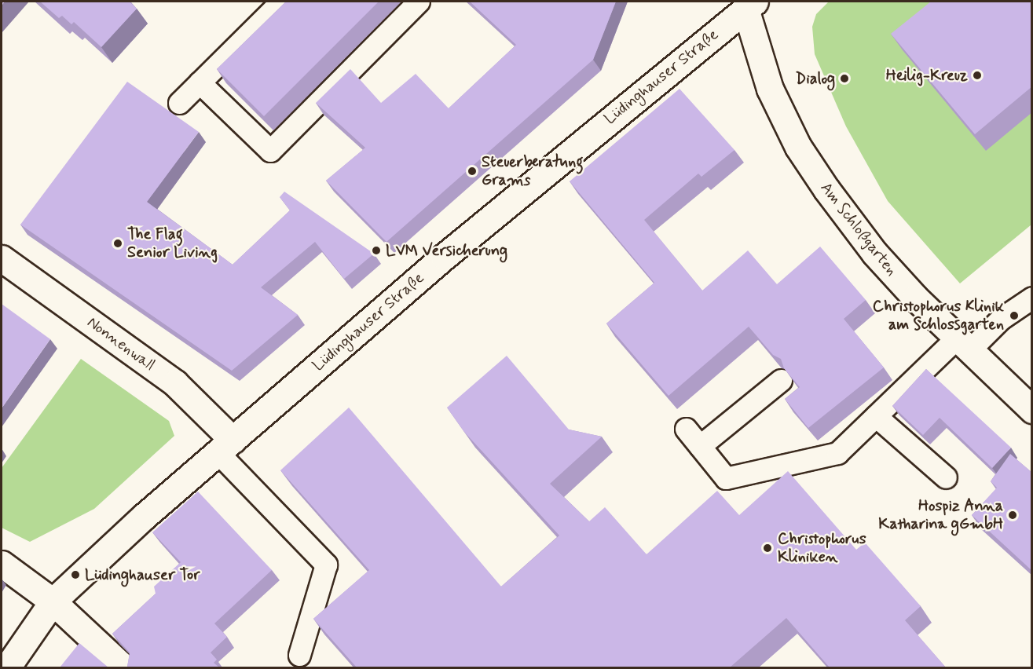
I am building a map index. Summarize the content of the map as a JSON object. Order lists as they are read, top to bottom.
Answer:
{
  "streets": {
    "street": ["Lüdinghauser Straße", "Am Schloßgarten", "Nonnenwall"]
  },
  "crossings": [
    ["Lüdinghauser Straße", "Am Schloßgarten"],
    ["Lüdinghauser Straße", "Nonnenwall"]
  ],
  "places": [
    "Heilig-Kreuz",
    "Dialog",
    "Steuerberatung Grams",
    "The Flag Senior Living",
    "LVM Versicherung",
    "Christophorus Klinik am Schlossgarten",
    "Hospiz Anna Katharina gGmbH",
    "Christophorus Kliniken",
    "Lüdinghauser Tor"
  ]
}
